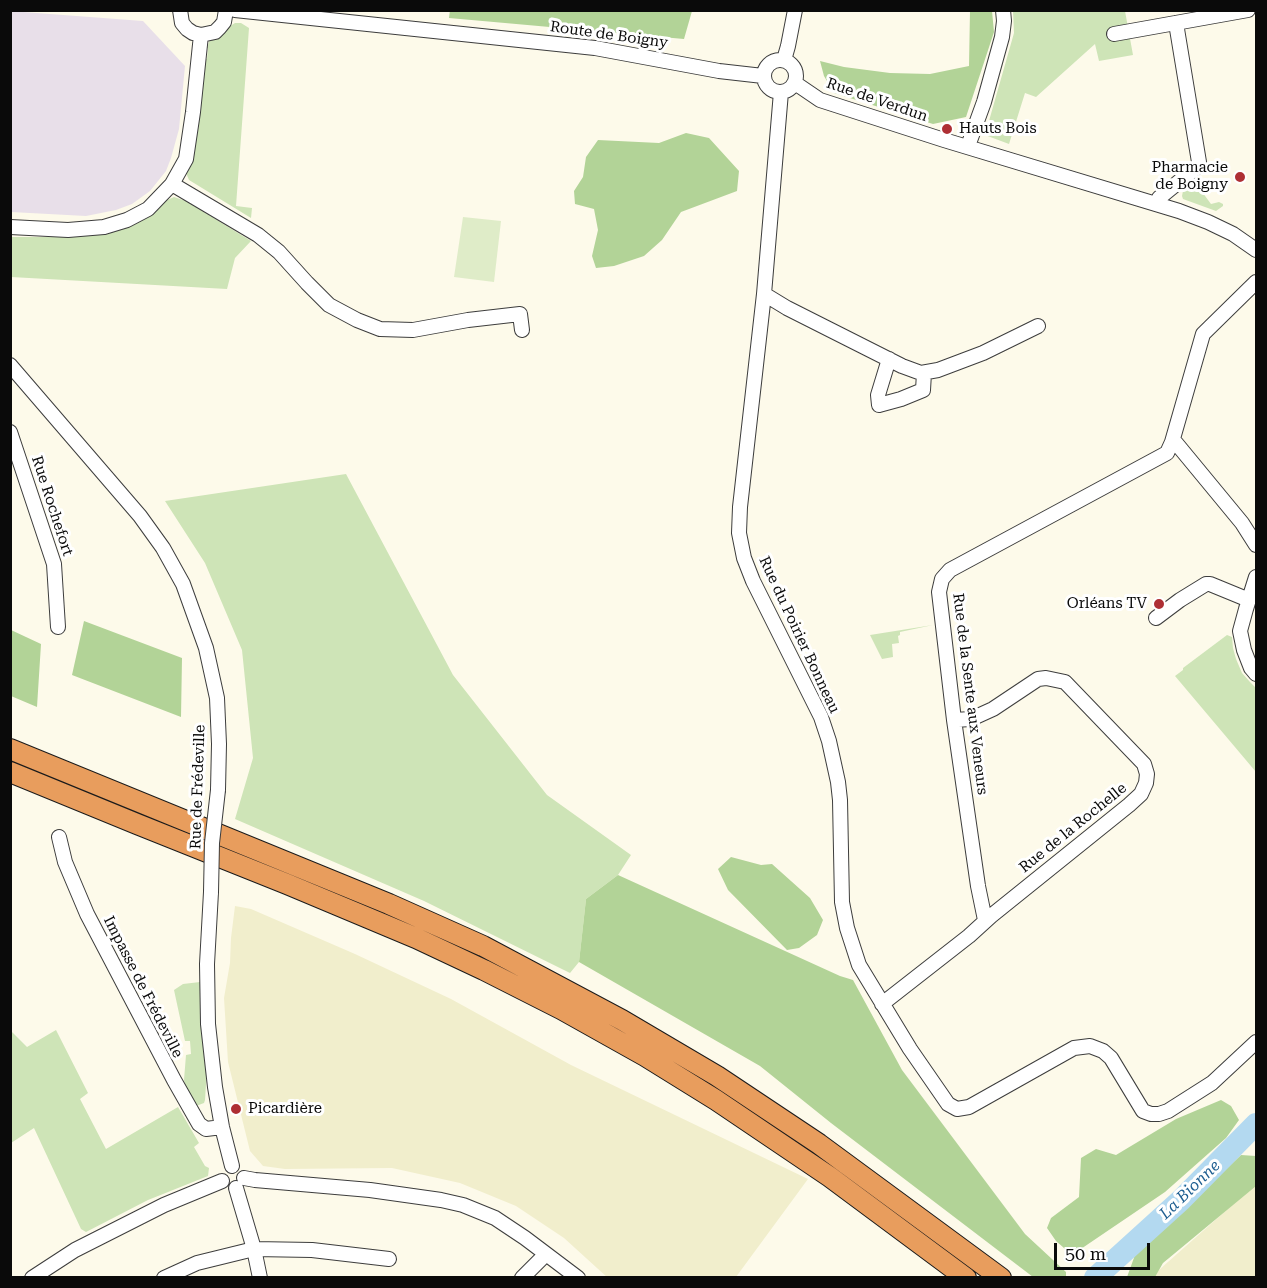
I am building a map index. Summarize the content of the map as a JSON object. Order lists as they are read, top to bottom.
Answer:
{
  "streets": {
    "street": [
      "Route de Boigny",
      "Rue de Verdun",
      "Rue Rochefort",
      "Rue du Poirier Bonneau",
      "Rue de la Sente aux Veneurs",
      "Rue de Frédeville",
      "Rue de la Rochelle",
      "Impasse de Frédeville"
    ]
  },
  "crossings": [
    ["Route de Boigny", "Rue de Verdun"],
    ["Route de Boigny", "Rue du Poirier Bonneau"],
    ["Rue de Verdun", "Rue du Poirier Bonneau"],
    ["Rue de la Sente aux Veneurs", "Rue de la Rochelle"],
    ["Rue de Frédeville", "Impasse de Frédeville"]
  ],
  "water": ["La Bionne"],
  "places": [
    "Hauts Bois",
    "Pharmacie de Boigny",
    "Orléans TV",
    "Picardière"
  ],
  "scale_bar": "50 m"
}
